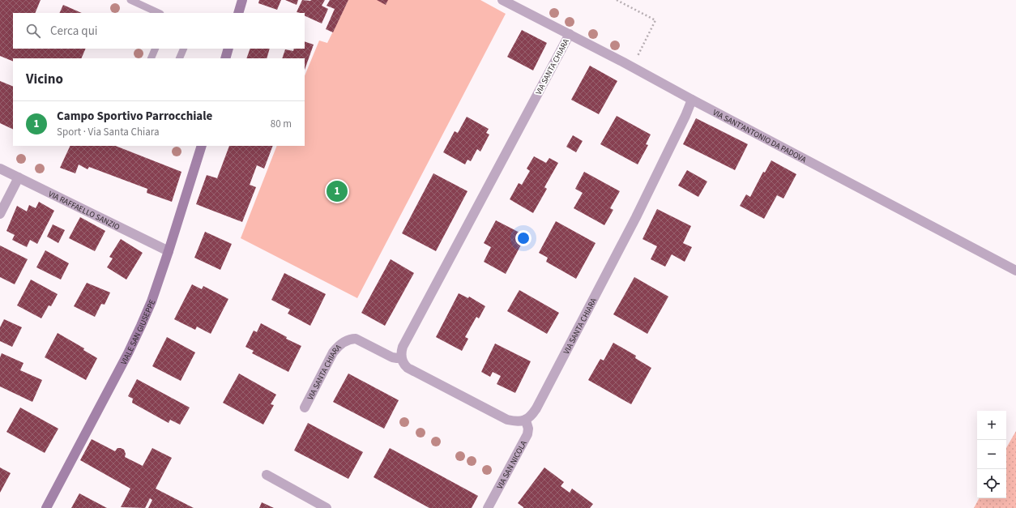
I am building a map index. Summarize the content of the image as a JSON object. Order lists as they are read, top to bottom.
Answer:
{
  "streets": {
    "main road": ["VIALE SAN GIUSEPPE"],
    "street": [
      "VIA SANTA CHIARA",
      "VIA SANT'ANTONIO DA PADOVA",
      "VIA RAFFAELLO SANZIO",
      "VIA SAN NICOLA"
    ]
  },
  "crossings": [
    ["VIA SANTA CHIARA", "VIA SANT'ANTONIO DA PADOVA"],
    ["VIA SANTA CHIARA", "VIA SAN NICOLA"],
    ["VIA RAFFAELLO SANZIO", "VIALE SAN GIUSEPPE"]
  ],
  "page": {
    "search": "Cerca qui",
    "heading": "Vicino",
    "list": [
      {
        "mark": "1",
        "name": "Campo Sportivo Parrocchiale",
        "note": "Sport · Via Santa Chiara",
        "value": "80 m"
      }
    ],
    "pins": "1",
    "map_buttons": ["+", "−"]
  }
}
